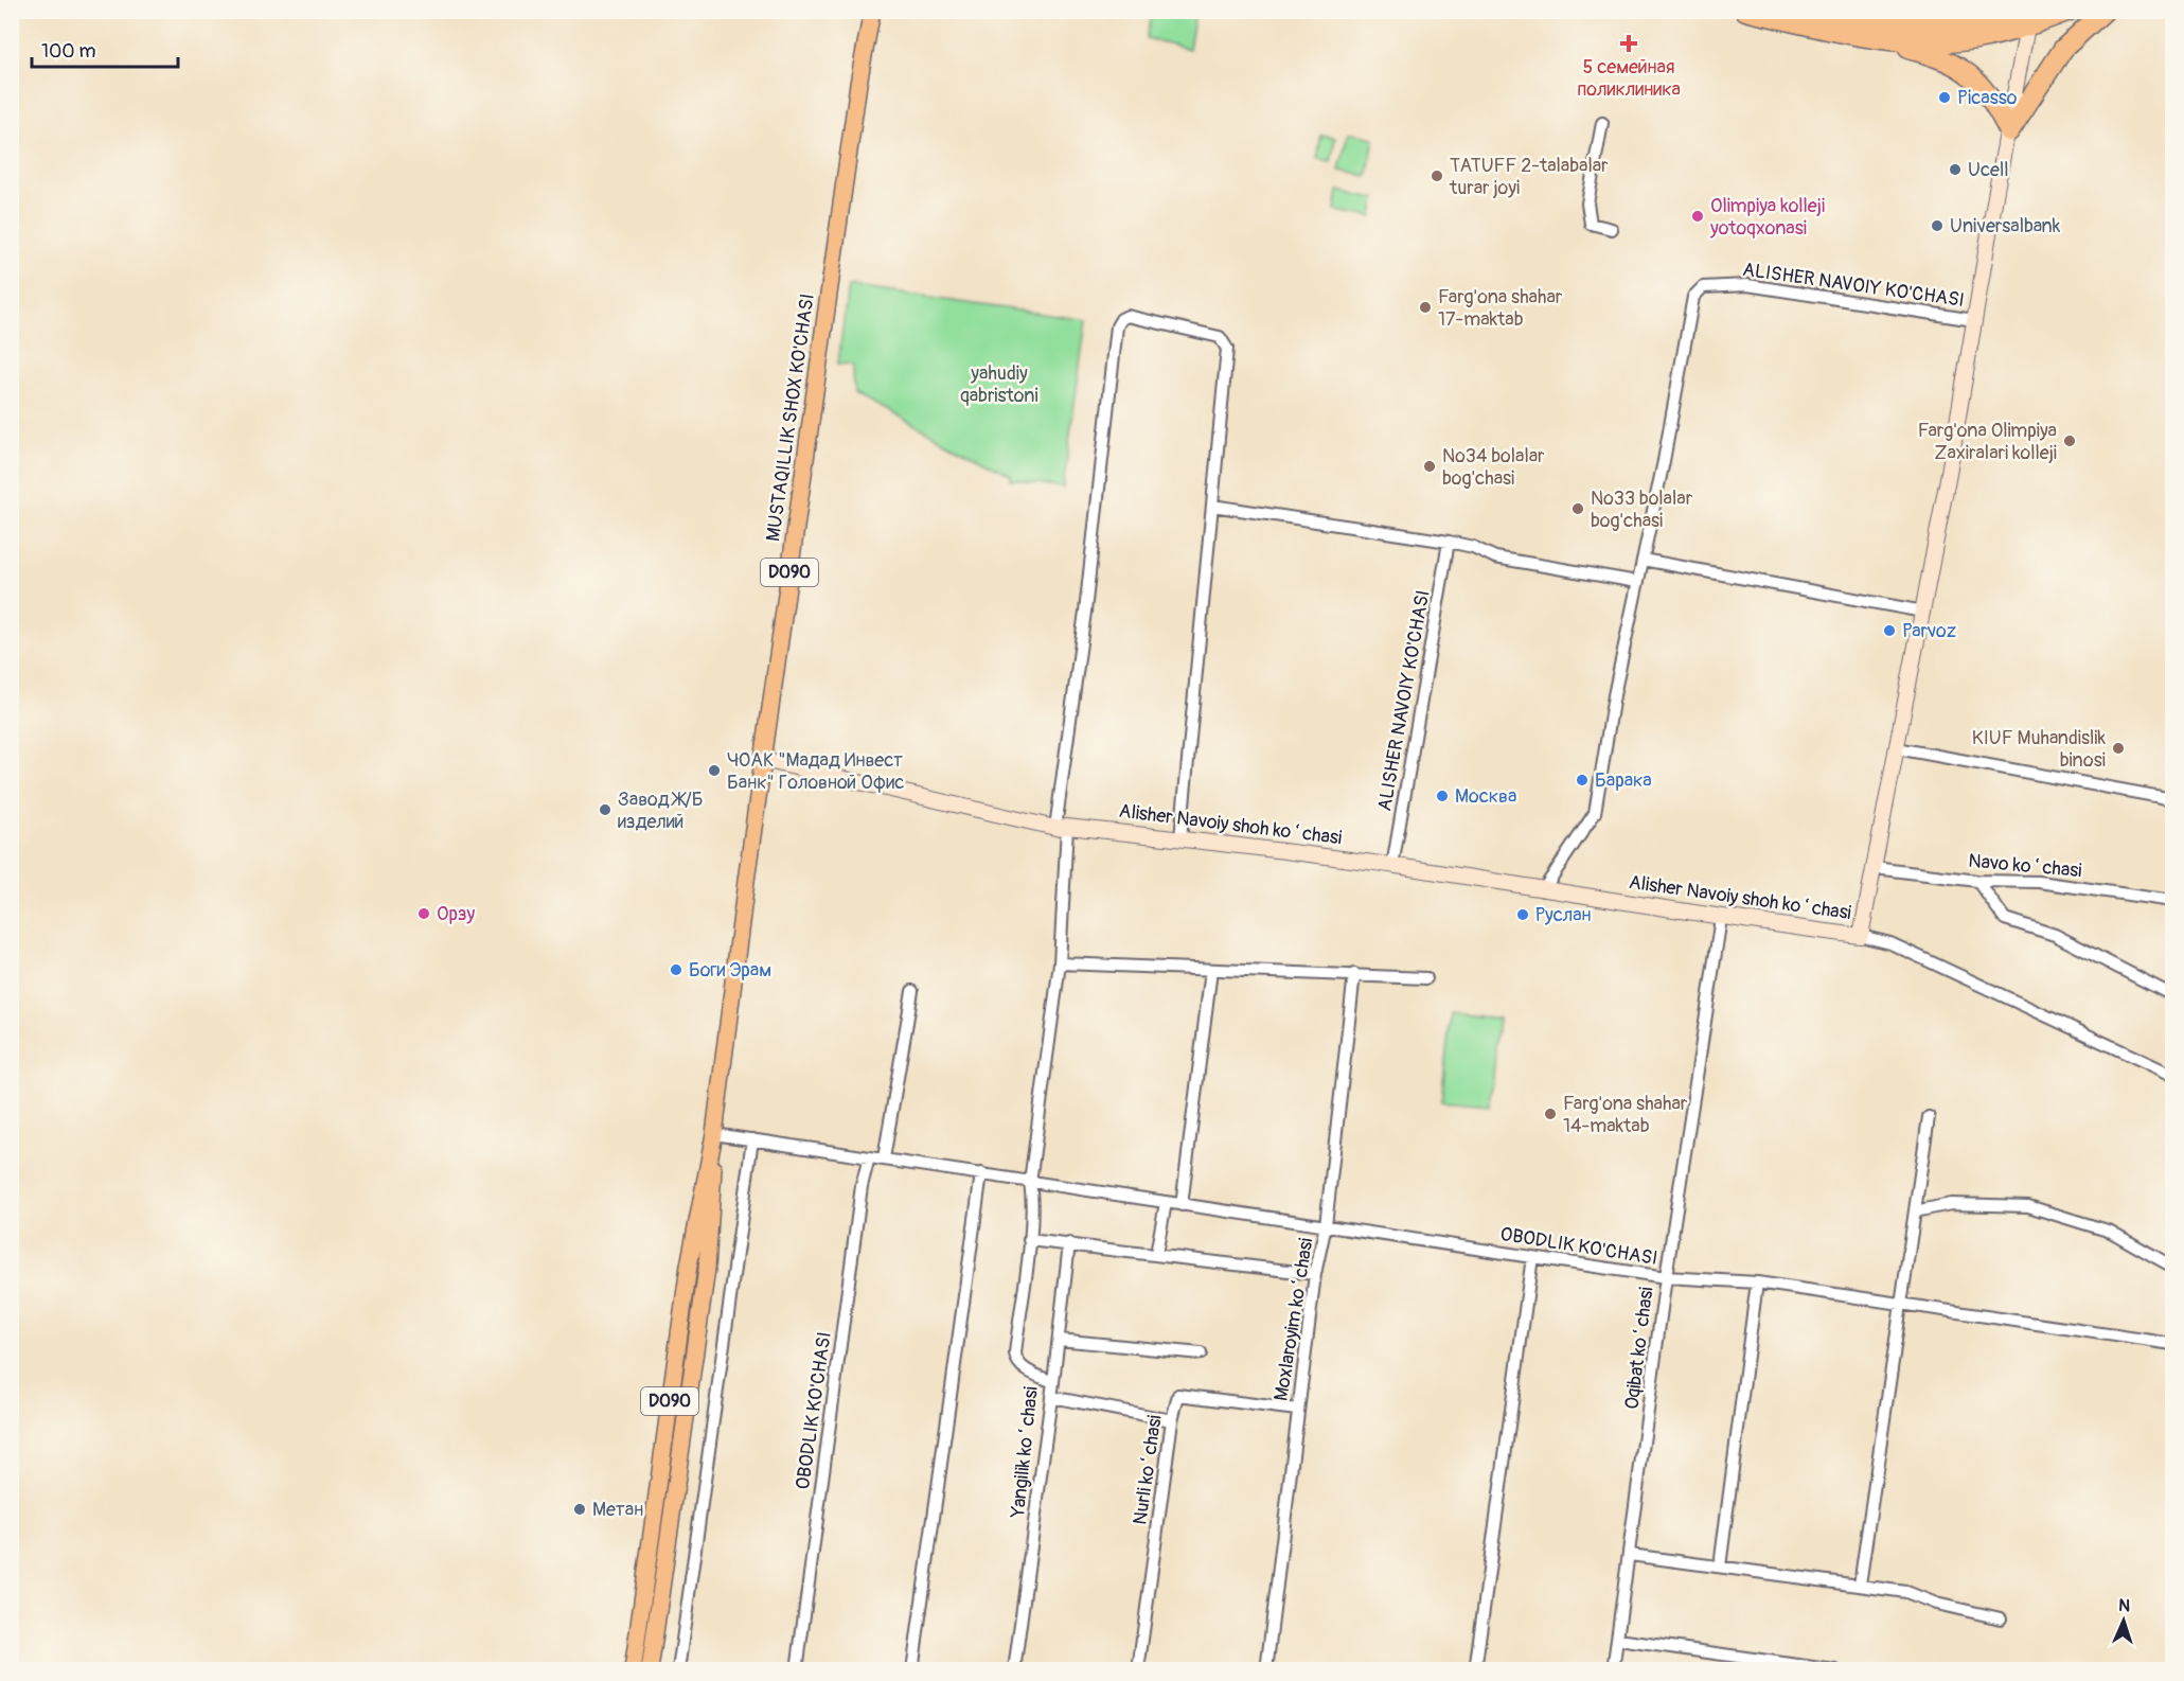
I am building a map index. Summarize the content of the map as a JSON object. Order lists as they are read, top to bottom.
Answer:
{
  "streets": {
    "main road": ["MUSTAQILLIK SHOX KO'CHASI", "D090"],
    "street": [
      "ALISHER NAVOIY KO'CHASI",
      "Alisher Navoiy shoh koʻchasi",
      "Navo koʻchasi",
      "OBODLIK KO'CHASI",
      "Moxlaroyim koʻchasi",
      "Oqibat koʻchasi",
      "Yangilik koʻchasi",
      "Nurli koʻchasi"
    ]
  },
  "crossings": [
    ["ALISHER NAVOIY KO'CHASI", "Alisher Navoiy shoh koʻchasi"],
    ["MUSTAQILLIK SHOX KO'CHASI", "Alisher Navoiy shoh koʻchasi"],
    ["MUSTAQILLIK SHOX KO'CHASI", "OBODLIK KO'CHASI"],
    ["Alisher Navoiy shoh koʻchasi", "Navo koʻchasi"],
    ["Alisher Navoiy shoh koʻchasi", "Oqibat koʻchasi"],
    ["Alisher Navoiy shoh koʻchasi", "Yangilik koʻchasi"],
    ["OBODLIK KO'CHASI", "Moxlaroyim koʻchasi"],
    ["OBODLIK KO'CHASI", "Oqibat koʻchasi"],
    ["OBODLIK KO'CHASI", "Yangilik koʻchasi"],
    ["Moxlaroyim koʻchasi", "Nurli koʻchasi"]
  ],
  "parks": ["yahudiy qabristoni"],
  "places": {
    "health": ["5 семейная поликлиника"],
    "other": [
      "Picasso",
      "Ucell",
      "TATUFF 2-talabalar turar joyi",
      "Olimpiya kolleji yotoqxonasi",
      "Universalbank",
      "Farg'ona shahar 17-maktab",
      "Farg'ona Olimpiya Zaxiralari kolleji",
      "№34 bolalar bog'chasi",
      "№33 bolalar bog'chasi",
      "Parvoz",
      "KIUF Muhandislik binosi",
      "ЧОАК \"Мадад Инвест Банк\" Головной Офис",
      "Барака",
      "Москва",
      "Завод Ж/Б изделий",
      "Орзу",
      "Руслан",
      "Боги Эрам",
      "Farg'ona shahar 14-maktab",
      "Метан"
    ]
  },
  "scale_bar": "100 m",
  "north": "top"
}
